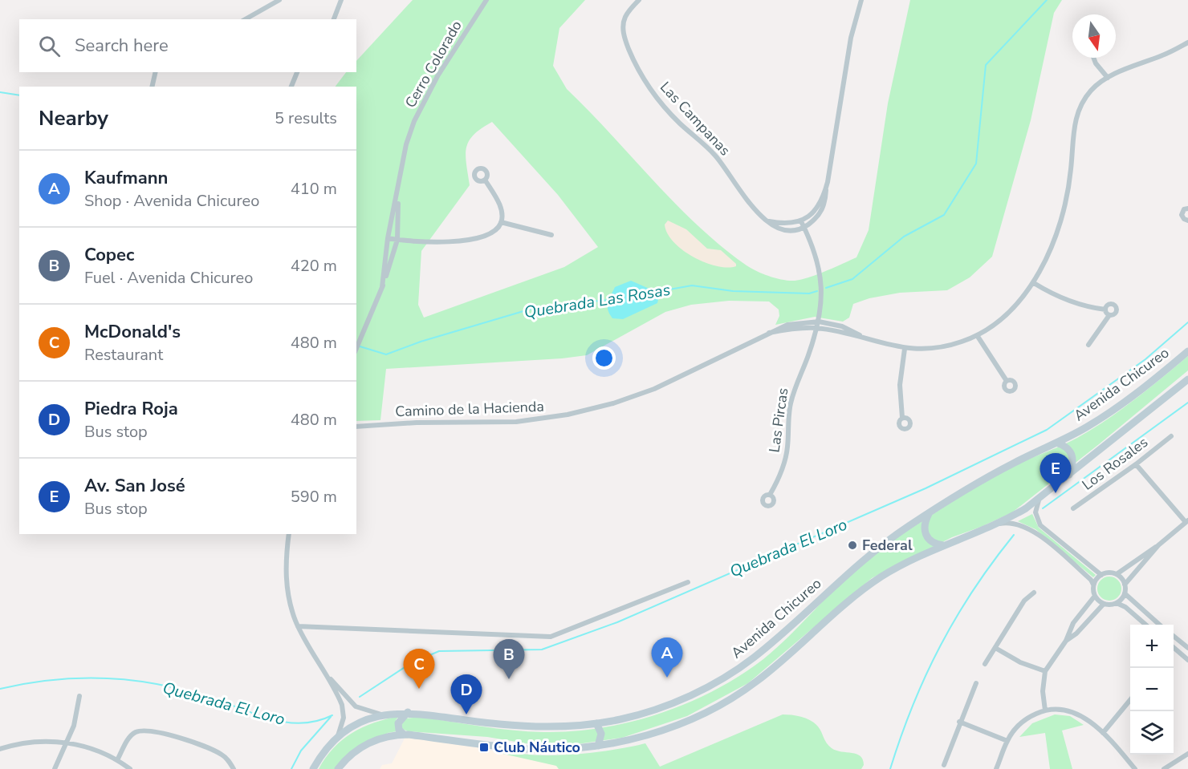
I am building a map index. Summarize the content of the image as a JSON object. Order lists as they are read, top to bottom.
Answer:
{
  "streets": {
    "main road": ["Avenida Chicureo"],
    "street": [
      "Cerro Colorado",
      "Las Campanas",
      "Camino de la Hacienda",
      "Las Pircas",
      "Los Rosales"
    ]
  },
  "crossings": [
    ["Camino de la Hacienda", "Las Pircas"]
  ],
  "water": ["Quebrada Las Rosas", "Quebrada El Loro"],
  "places": {
    "other": ["Federal"],
    "transit": ["Club Náutico"]
  },
  "north": "bottom",
  "page": {
    "search": "Search here",
    "heading": ["Nearby", "5 results"],
    "list": [
      {
        "mark": "A",
        "name": "Kaufmann",
        "note": "Shop · Avenida Chicureo",
        "value": "410 m"
      },
      {
        "mark": "B",
        "name": "Copec",
        "note": "Fuel · Avenida Chicureo",
        "value": "420 m"
      },
      {
        "mark": "C",
        "name": "McDonald's",
        "note": "Restaurant",
        "value": "480 m"
      },
      {
        "mark": "D",
        "name": "Piedra Roja",
        "note": "Bus stop",
        "value": "480 m"
      },
      {
        "mark": "E",
        "name": "Av. San José",
        "note": "Bus stop",
        "value": "590 m"
      }
    ],
    "pins": [
      "E",
      "A",
      "B",
      "C",
      "D"
    ],
    "map_buttons": ["+", "−"]
  }
}
